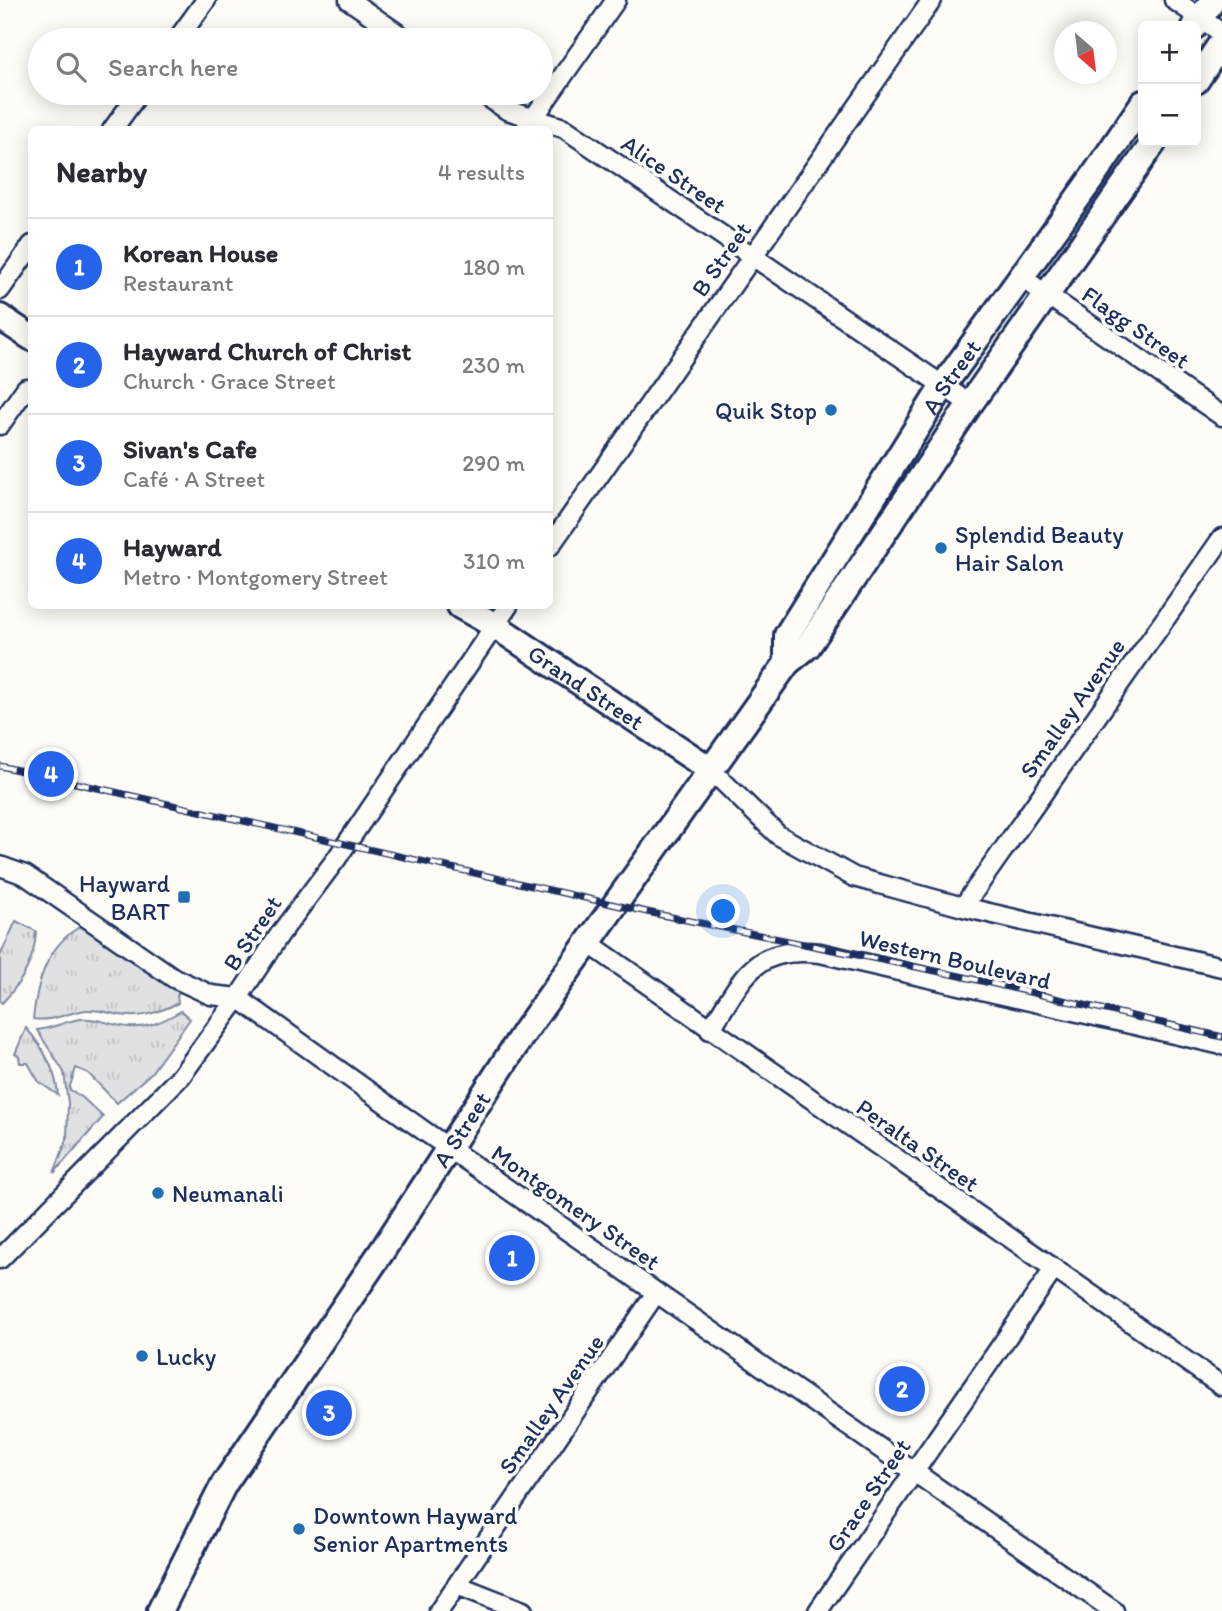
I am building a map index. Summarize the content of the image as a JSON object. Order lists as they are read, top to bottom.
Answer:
{
  "streets": {
    "main road": ["A Street", "Grand Street"],
    "street": [
      "Alice Street",
      "B Street",
      "Flagg Street",
      "Smalley Avenue",
      "Western Boulevard",
      "Peralta Street",
      "Montgomery Street",
      "Grace Street"
    ]
  },
  "crossings": [
    ["Alice Street", "B Street"],
    ["Alice Street", "A Street"],
    ["B Street", "Grand Street"],
    ["B Street", "Montgomery Street"],
    ["Flagg Street", "A Street"],
    ["A Street", "Grand Street"],
    ["A Street", "Peralta Street"],
    ["A Street", "Montgomery Street"],
    ["Smalley Avenue", "Montgomery Street"],
    ["Western Boulevard", "Peralta Street"],
    ["Peralta Street", "Grace Street"],
    ["Montgomery Street", "Grace Street"]
  ],
  "places": {
    "other": [
      "Quik Stop",
      "Splendid Beauty Hair Salon",
      "Neumanali",
      "Lucky",
      "Downtown Hayward Senior Apartments"
    ],
    "transit": ["Hayward BART"]
  },
  "north": "bottom right",
  "page": {
    "map_buttons": ["+", "−"],
    "search": "Search here",
    "heading": ["Nearby", "4 results"],
    "list": [
      {
        "mark": "1",
        "name": "Korean House",
        "note": "Restaurant",
        "value": "180 m"
      },
      {
        "mark": "2",
        "name": "Hayward Church of Christ",
        "note": "Church · Grace Street",
        "value": "230 m"
      },
      {
        "mark": "3",
        "name": "Sivan's Cafe",
        "note": "Café · A Street",
        "value": "290 m"
      },
      {
        "mark": "4",
        "name": "Hayward",
        "note": "Metro · Montgomery Street",
        "value": "310 m"
      }
    ],
    "pins": [
      "4",
      "1",
      "2",
      "3"
    ]
  }
}
